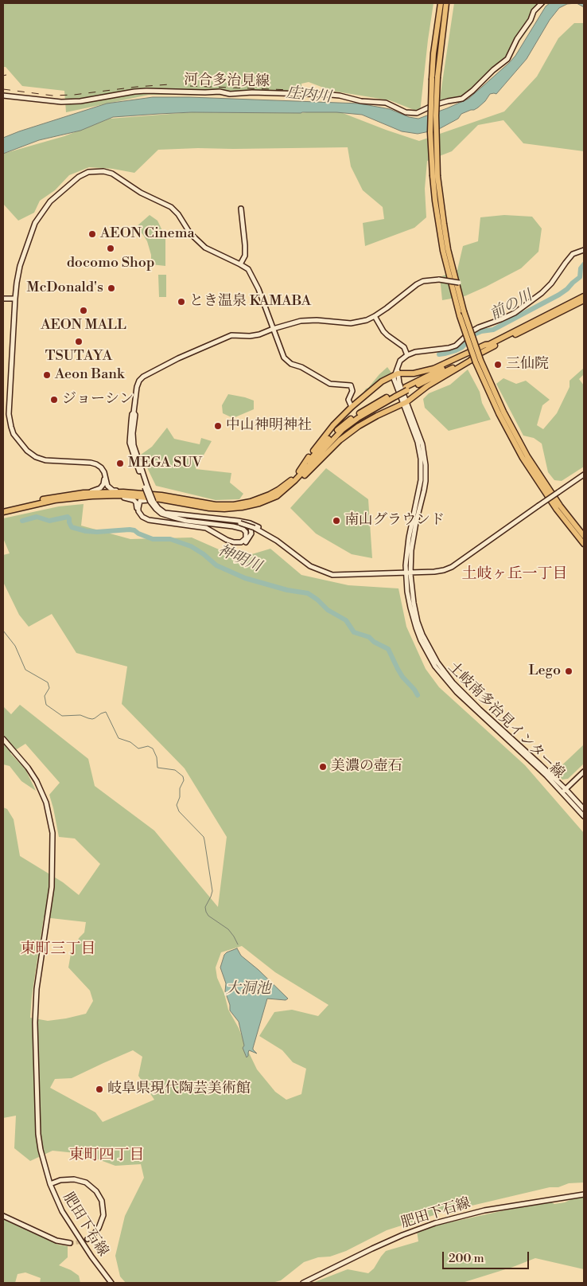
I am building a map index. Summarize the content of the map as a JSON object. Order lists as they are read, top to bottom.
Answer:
{
  "streets": {
    "street": ["河合多治見線", "土岐南多治見インター線", "肥田下石線"]
  },
  "districts": ["土岐ヶ丘一丁目", "東町三丁目", "東町四丁目"],
  "water": [
    "庄内川",
    "前の川",
    "神明川",
    "大洞池"
  ],
  "places": [
    "AEON Cinema",
    "docomo Shop",
    "McDonald's",
    "とき温泉 KAMABA",
    "AEON MALL",
    "TSUTAYA",
    "三仙院",
    "Aeon Bank",
    "ジョーシン",
    "中山神明神社",
    "MEGA SUV",
    "南山グラウンド",
    "Lego",
    "美濃の壺石",
    "岐阜県現代陶芸美術館"
  ],
  "scale_bar": "200 m"
}
